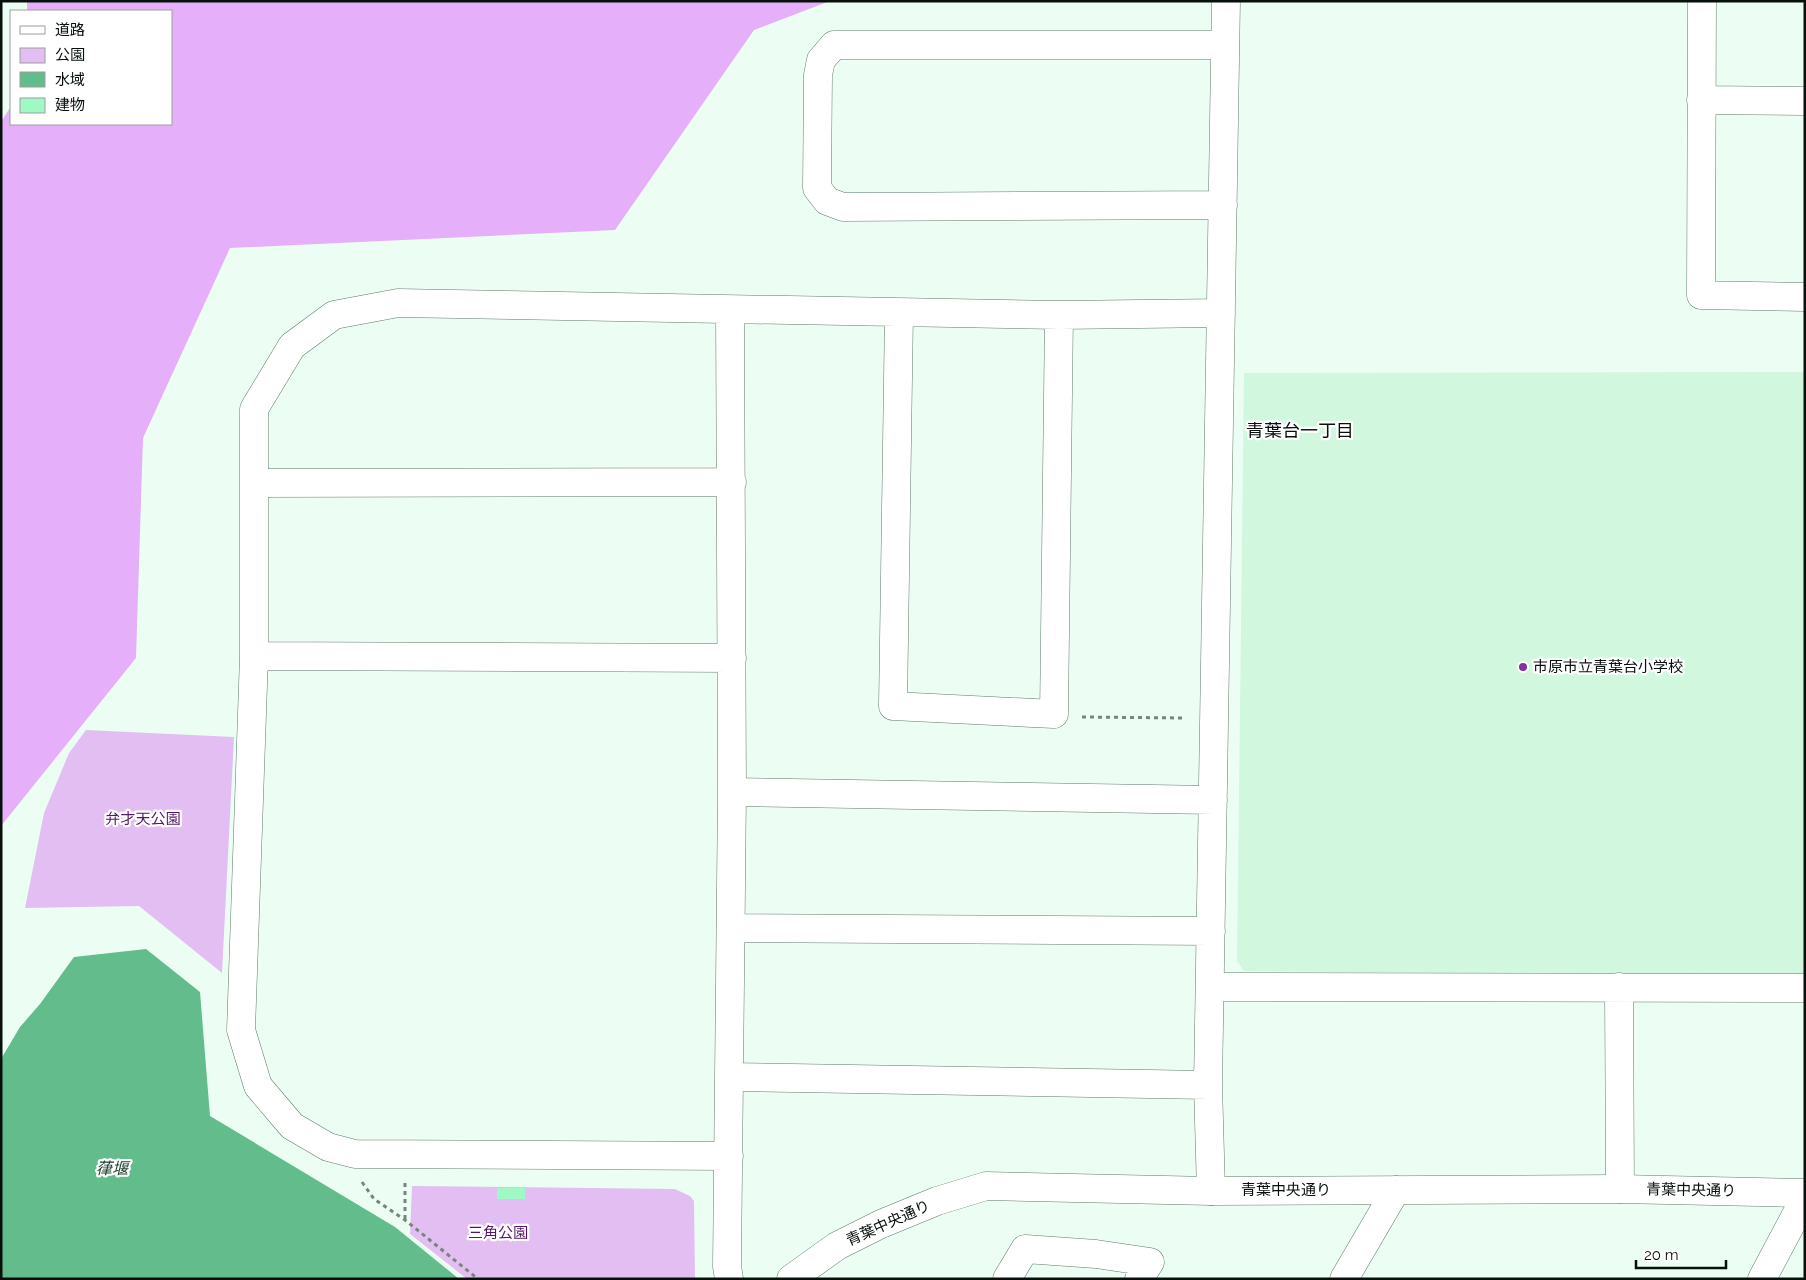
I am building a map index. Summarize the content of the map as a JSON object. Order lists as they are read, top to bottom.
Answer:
{
  "streets": {
    "street": ["青葉中央通り"]
  },
  "districts": ["青葉台一丁目"],
  "water": ["葎堰"],
  "parks": ["弁才天公園", "三角公園"],
  "places": ["市原市立青葉台小学校"],
  "legend": [
    "道路",
    "公園",
    "水域",
    "建物"
  ],
  "scale_bar": "20 m"
}
